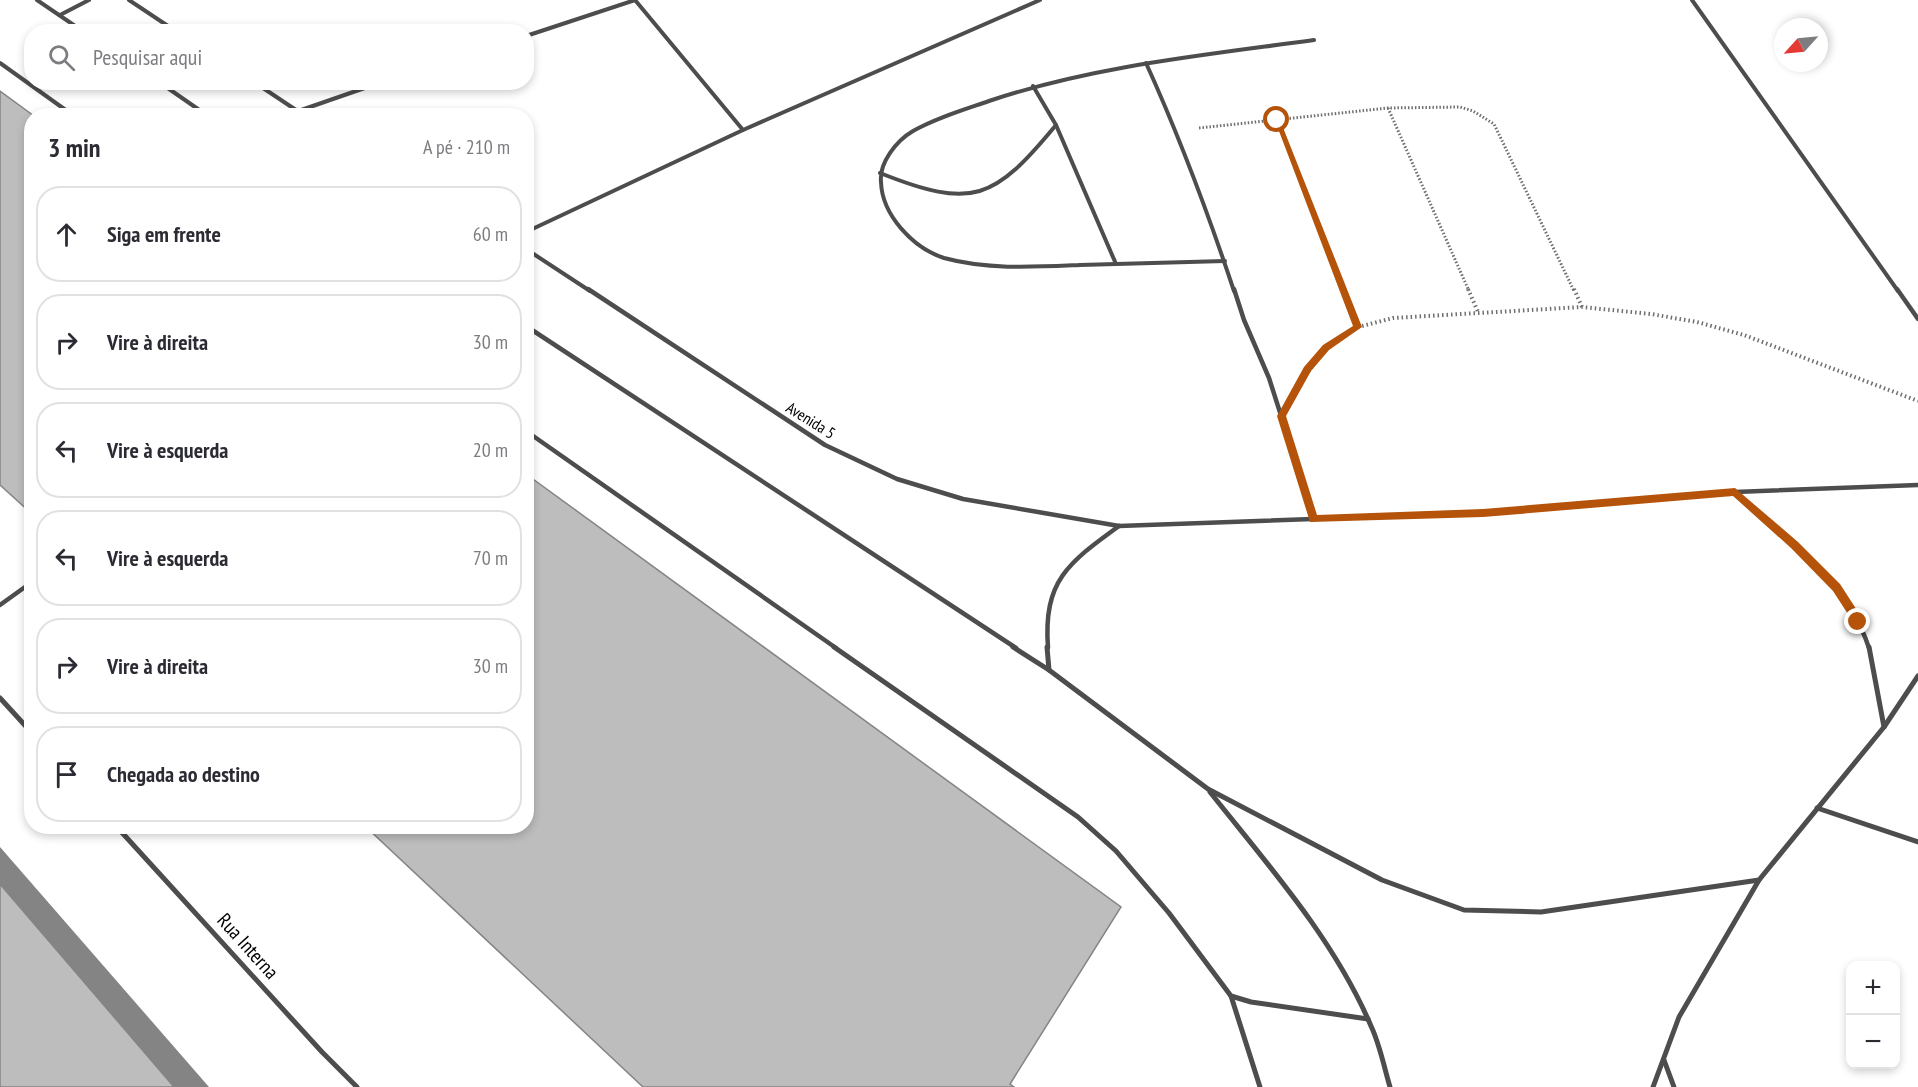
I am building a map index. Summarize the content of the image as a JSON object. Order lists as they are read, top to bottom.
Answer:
{
  "streets": {
    "lane": ["Avenida 5", "Rua Interna"]
  },
  "north": "bottom left",
  "page": {
    "search": "Pesquisar aqui",
    "heading": ["3 min", "A pé · 210 m"],
    "list": [
      ["Siga em frente", "60 m"],
      ["Vire à direita", "30 m"],
      ["Vire à esquerda", "20 m"],
      ["Vire à esquerda", "70 m"],
      ["Vire à direita", "30 m"],
      "Chegada ao destino"
    ],
    "map_buttons": ["+", "−"]
  }
}
